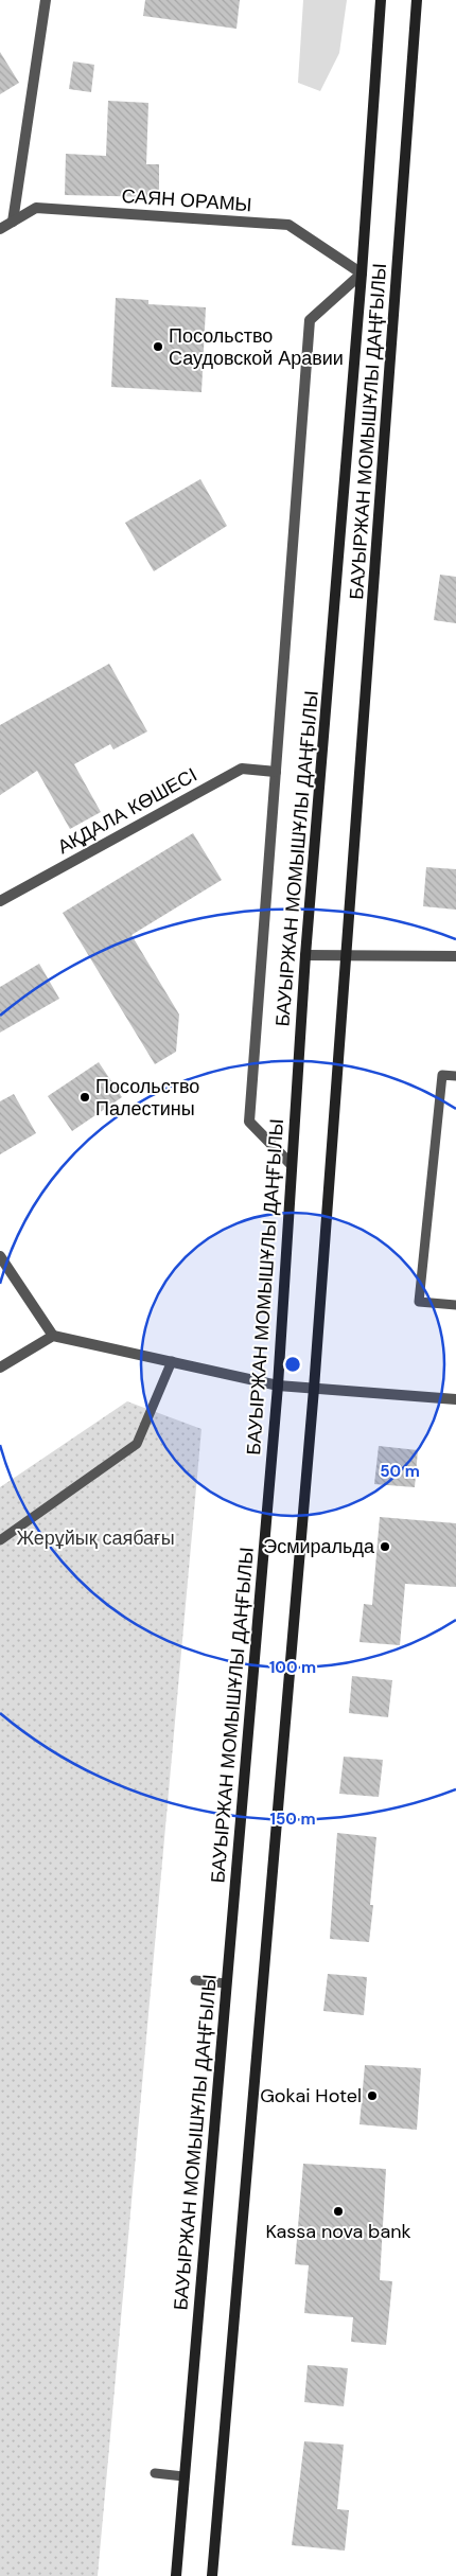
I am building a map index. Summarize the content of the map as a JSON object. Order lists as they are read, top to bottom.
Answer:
{
  "streets": {
    "main road": ["БАУЫРЖАН МОМЫШҰЛЫ ДАҢҒЫЛЫ"],
    "street": ["САЯН ОРАМЫ", "АҚДАЛА КӨШЕСІ"]
  },
  "crossings": [
    ["САЯН ОРАМЫ", "БАУЫРЖАН МОМЫШҰЛЫ ДАҢҒЫЛЫ"]
  ],
  "parks": ["Жерұйық саябағы"],
  "places": [
    "Посольство Саудовской Аравии",
    "Посольство Палестины",
    "Эсмиральда",
    "Gokai Hotel",
    "Kassa nova bank"
  ],
  "rings": ["50 m", "100 m", "150 m"]
}
